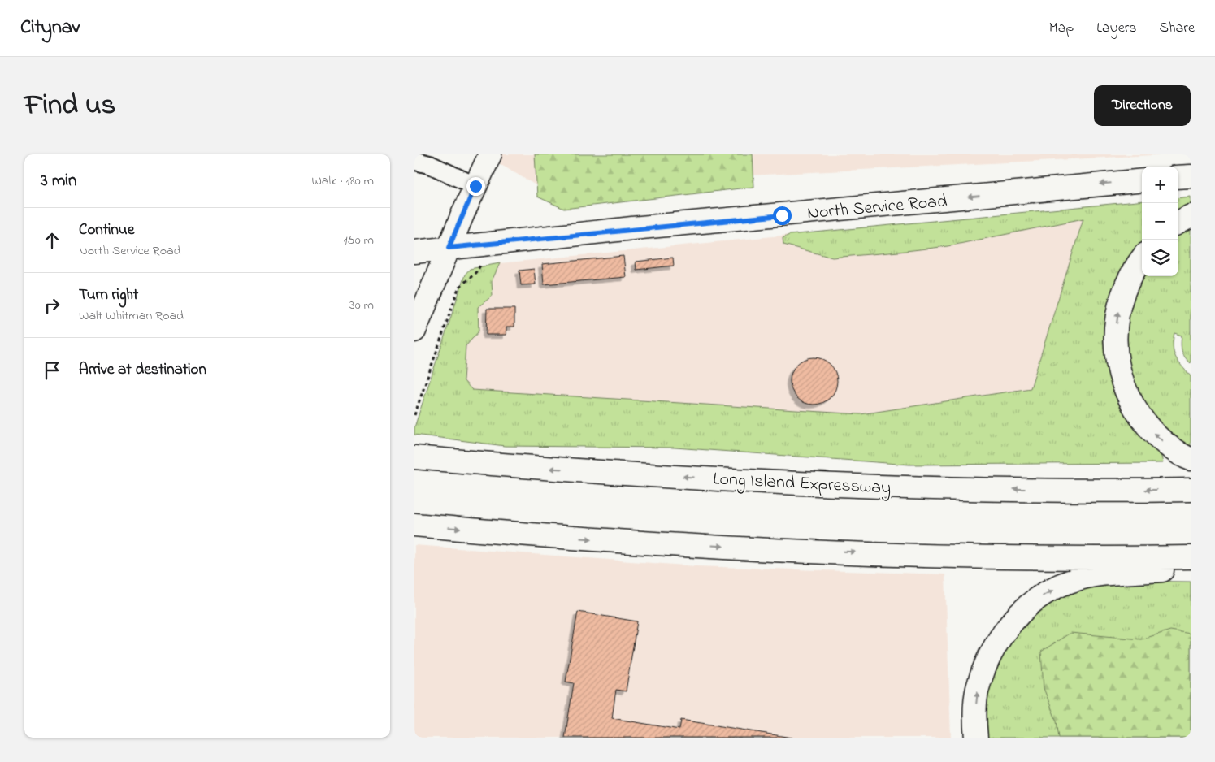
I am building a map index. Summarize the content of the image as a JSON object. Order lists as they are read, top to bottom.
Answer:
{
  "streets": {
    "main road": ["North Service Road", "Long Island Expressway"]
  },
  "one_way": ["North Service Road"],
  "page": {
    "header": "Citynav",
    "nav": ["Map", "Layers", "Share"],
    "title": "Find us",
    "buttons": "Directions",
    "heading": ["3 min", "Walk · 180 m"],
    "map_buttons": ["+", "−"],
    "list": [
      ["Continue", "North Service Road", "150 m"],
      ["Turn right", "Walt Whitman Road", "30 m"],
      "Arrive at destination"
    ]
  }
}
